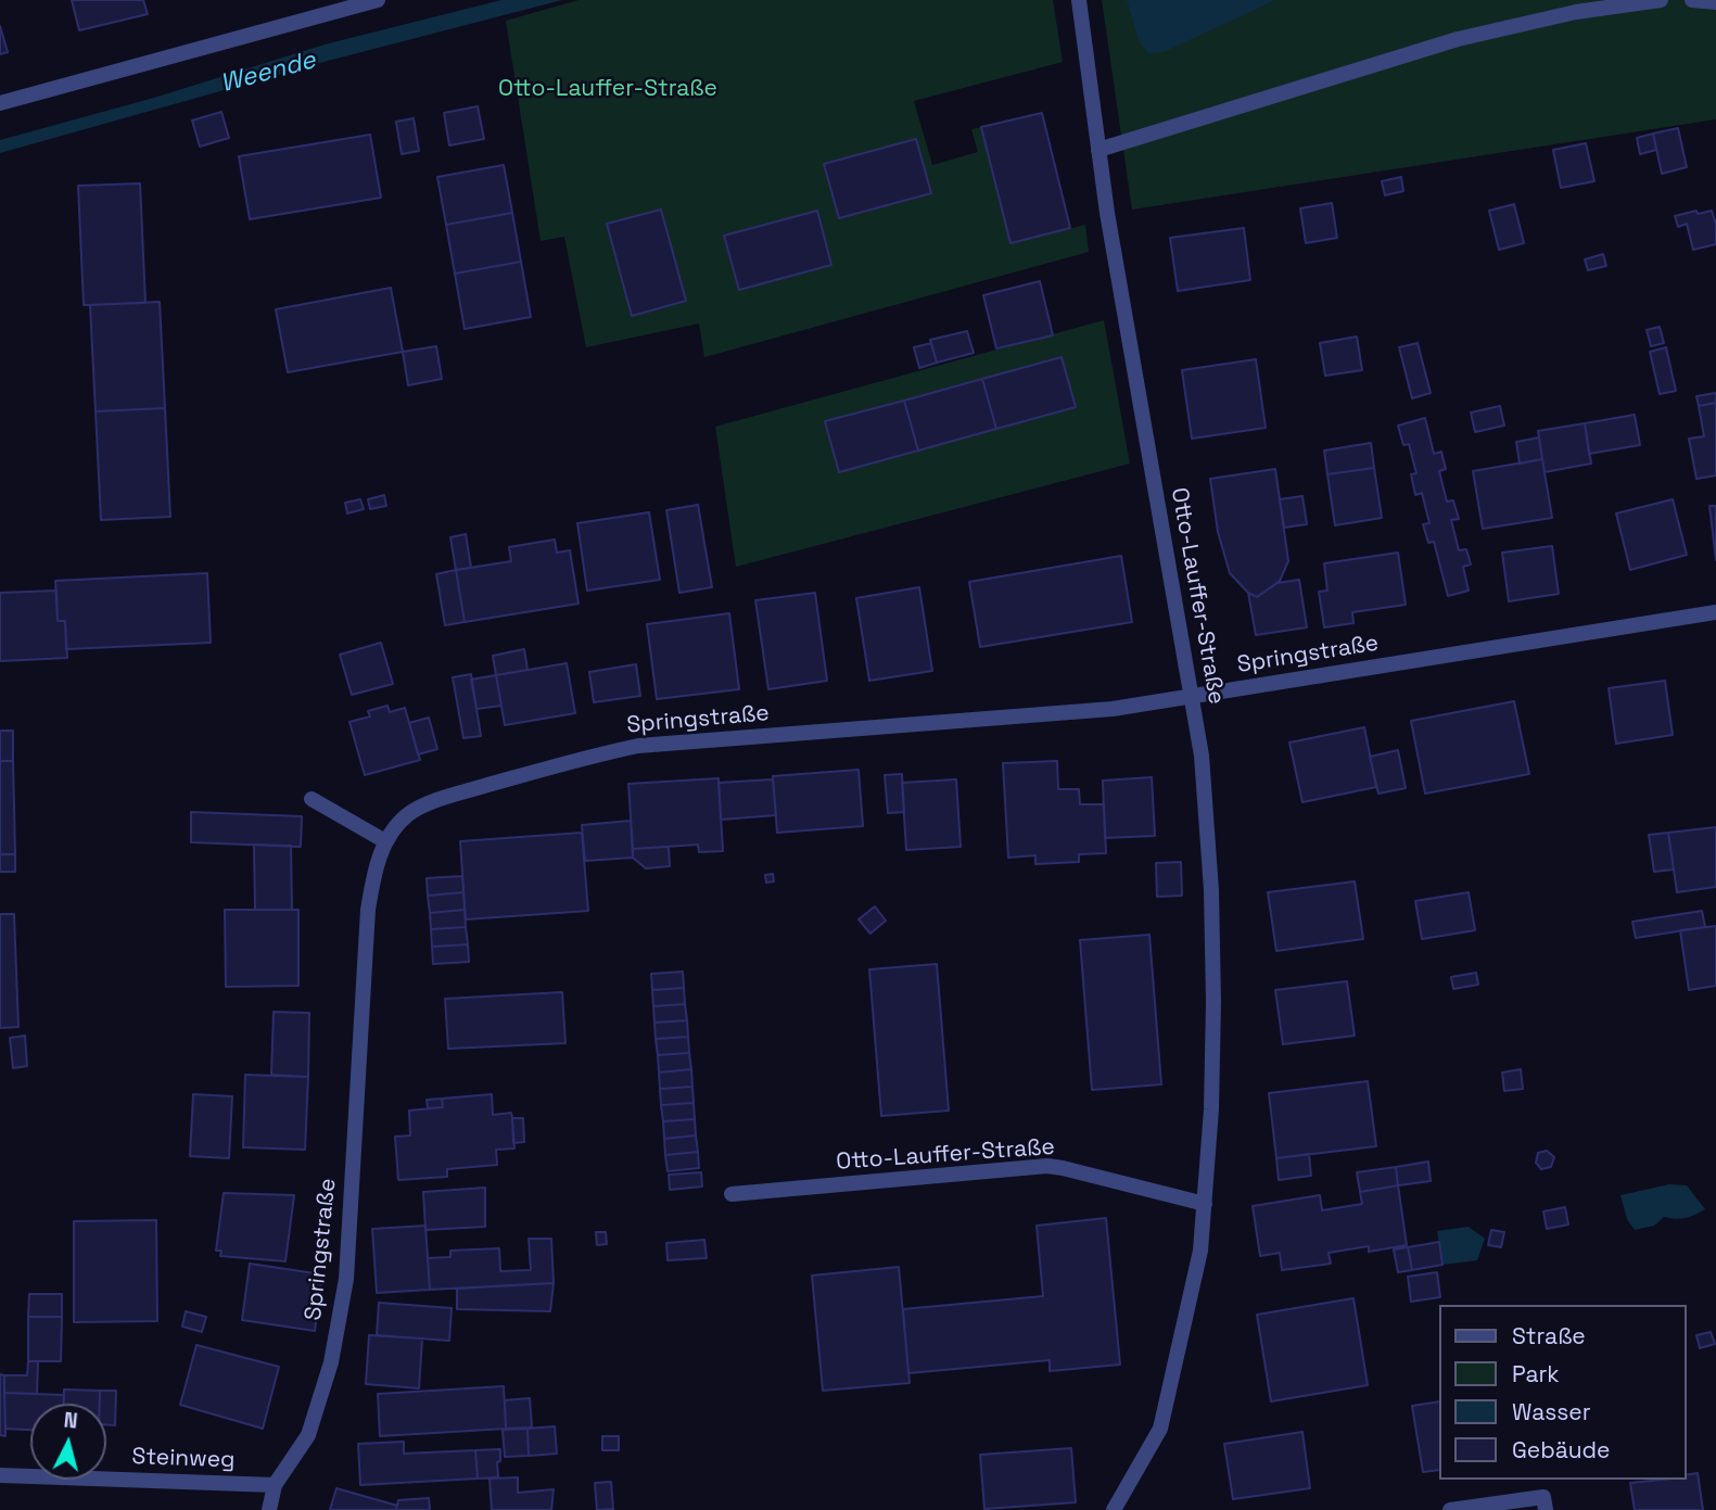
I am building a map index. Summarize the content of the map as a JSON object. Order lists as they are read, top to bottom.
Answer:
{
  "streets": {
    "street": ["Otto-Lauffer-Straße", "Springstraße", "Steinweg"]
  },
  "crossings": [
    ["Otto-Lauffer-Straße", "Springstraße"],
    ["Springstraße", "Steinweg"]
  ],
  "water": ["Weende"],
  "parks": ["Otto-Lauffer-Straße"],
  "legend": [
    "Straße",
    "Park",
    "Wasser",
    "Gebäude"
  ],
  "north": "top"
}
